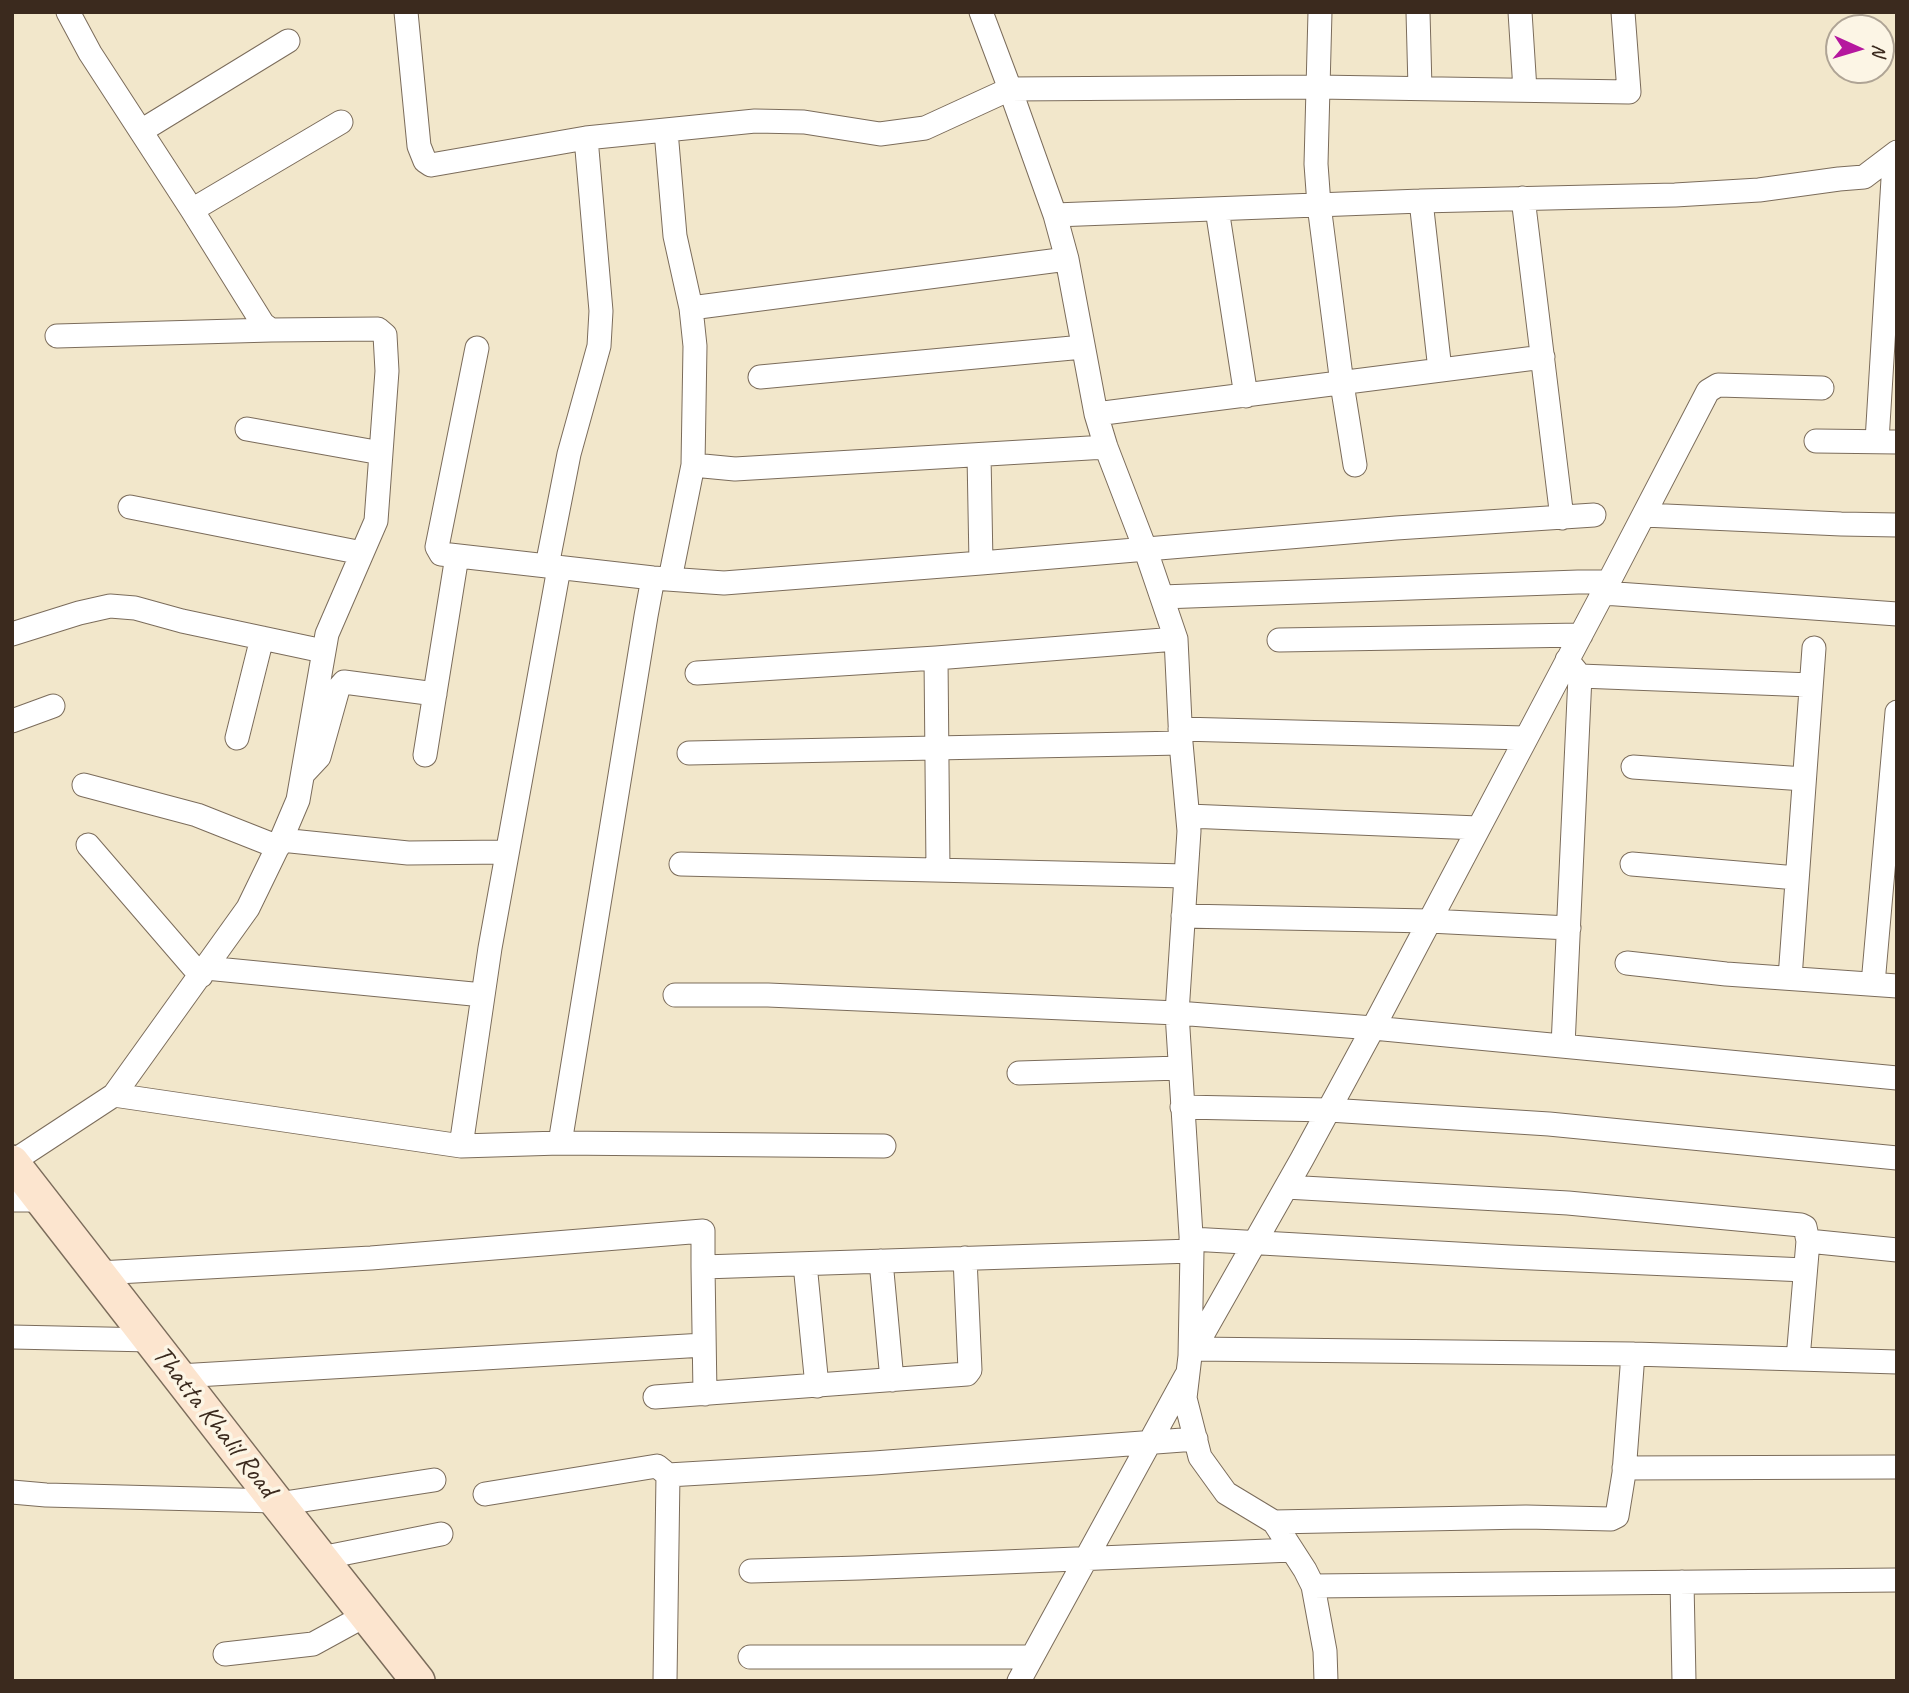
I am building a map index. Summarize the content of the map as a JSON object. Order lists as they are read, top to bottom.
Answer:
{
  "streets": {
    "street": ["Thatta Khalil Road"]
  },
  "north": "right"
}
